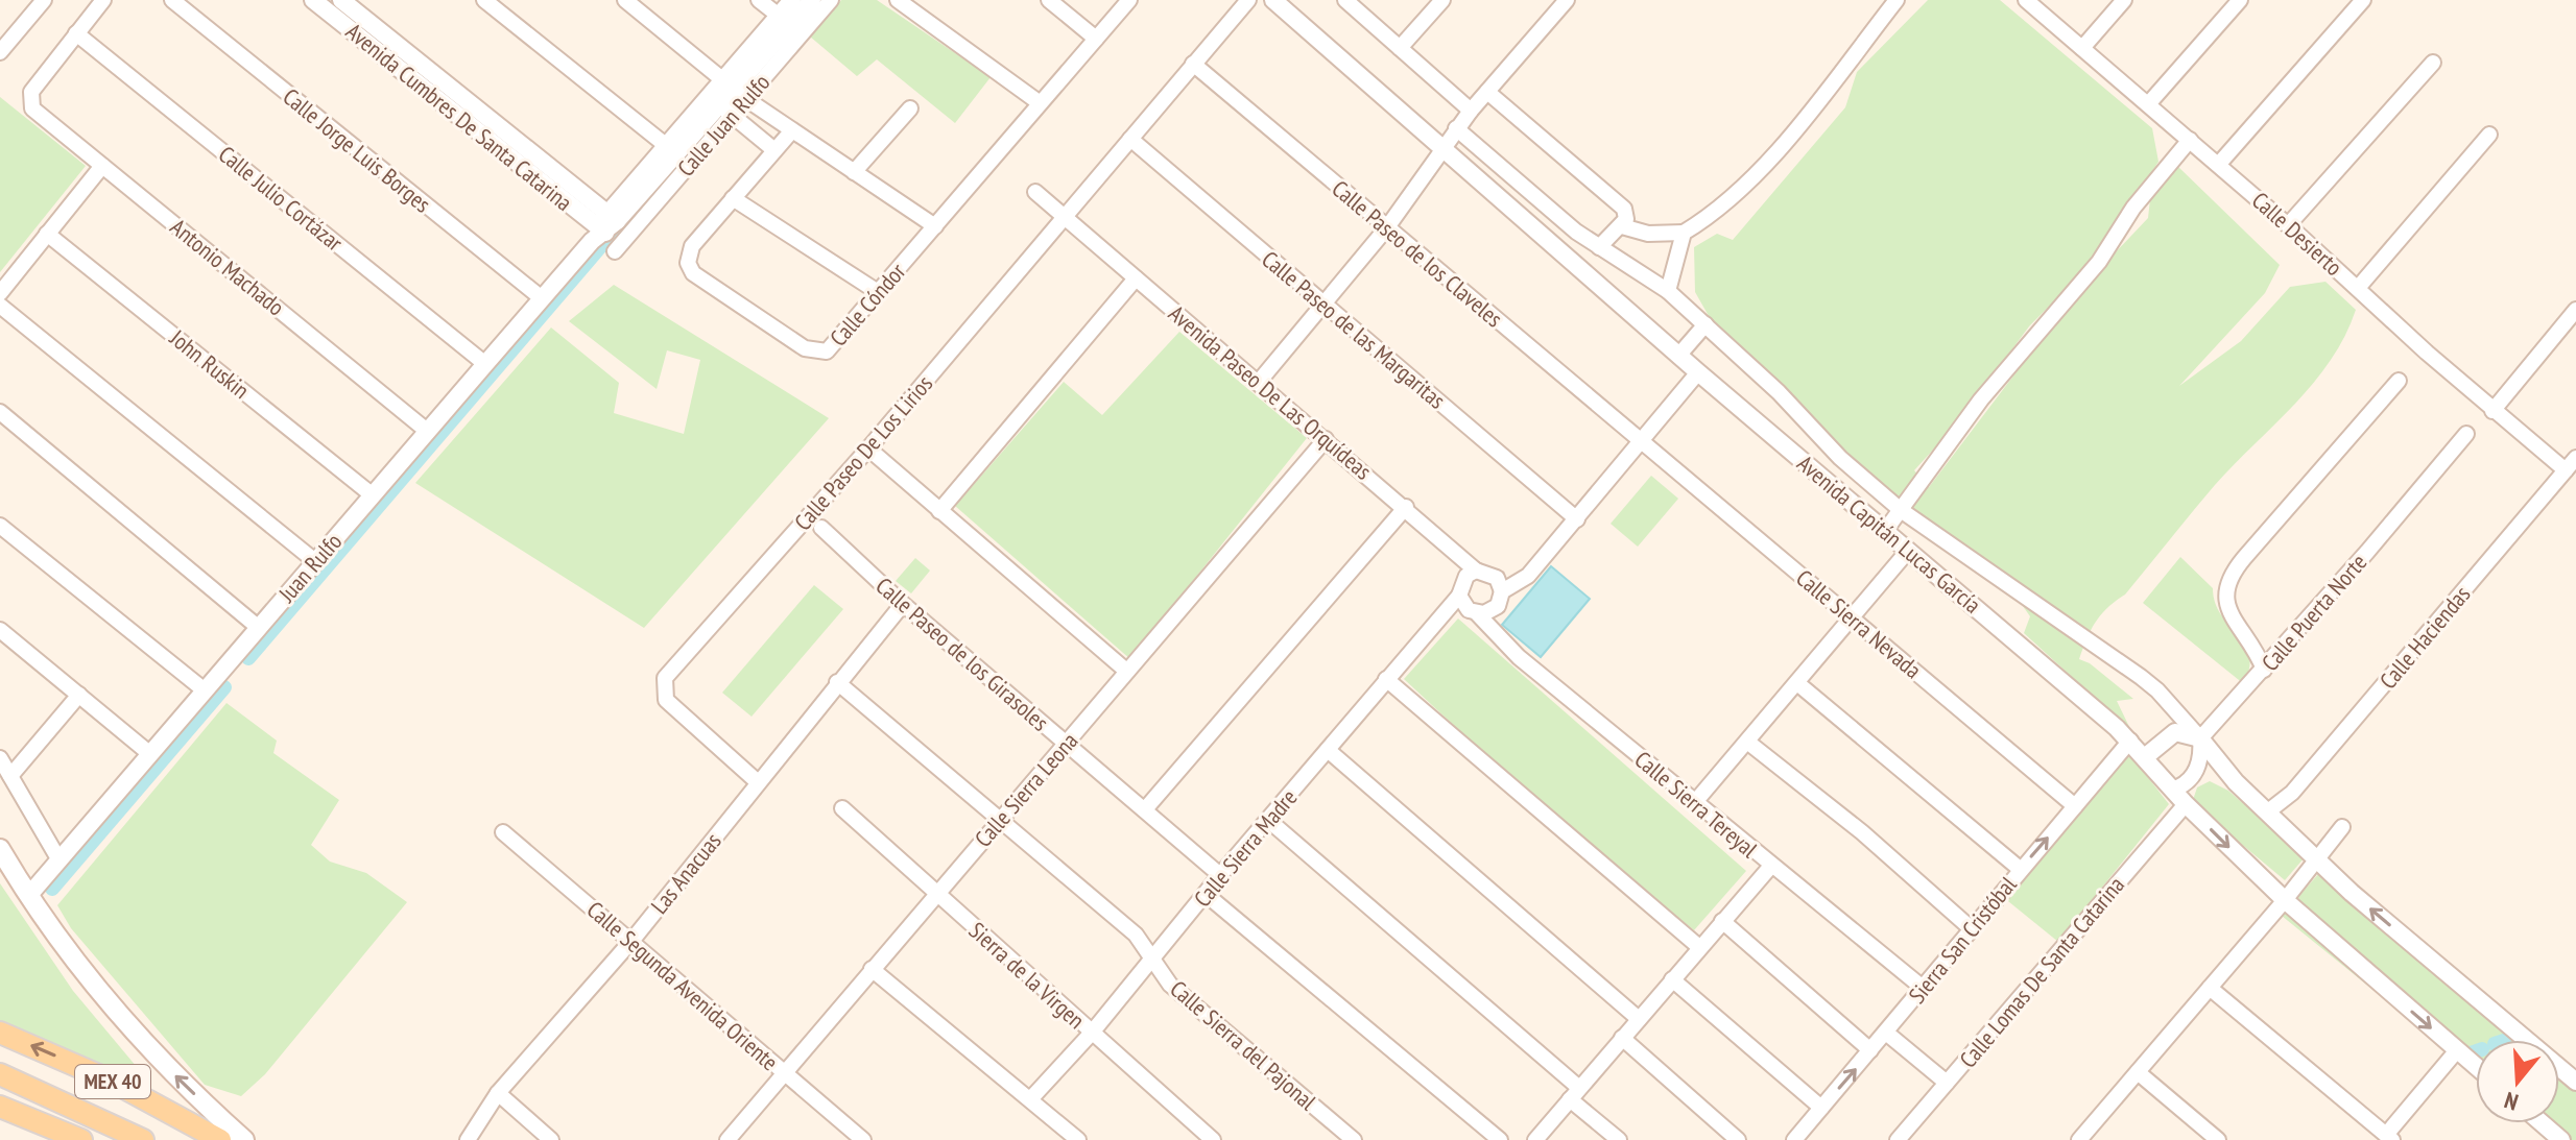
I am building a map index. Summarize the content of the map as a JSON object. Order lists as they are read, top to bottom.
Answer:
{
  "streets": {
    "main road": ["MEX 40"],
    "street": [
      "Avenida Cumbres De Santa Catarina",
      "Calle Juan Rulfo",
      "Calle Jorge Luis Borges",
      "Calle Julio Cortázar",
      "Calle Desierto",
      "Calle Paseo de los Claveles",
      "Antonio Machado",
      "Calle Cóndor",
      "Calle Paseo de las Margaritas",
      "John Ruskin",
      "Avenida Paseo De Las Orquídeas",
      "Calle Paseo De Los Lirios",
      "Avenida Capitán Lucas García",
      "Juan Rulfo",
      "Calle Puerta Norte",
      "Calle Sierra Nevada",
      "Calle Haciendas",
      "Calle Paseo de los Girasoles",
      "Calle Sierra Leona",
      "Calle Sierra Tereyal",
      "Calle Sierra Madre",
      "Las Anacuas",
      "Sierra San Cristóbal",
      "Calle Lomas De Santa Catarina",
      "Sierra de la Virgen",
      "Calle Segunda Avenida Oriente",
      "Calle Sierra del Pajonal"
    ]
  },
  "crossings": [
    ["Avenida Cumbres De Santa Catarina", "Calle Juan Rulfo"],
    ["Avenida Cumbres De Santa Catarina", "Juan Rulfo"],
    ["Calle Juan Rulfo", "Juan Rulfo"],
    ["Calle Jorge Luis Borges", "Juan Rulfo"],
    ["Calle Julio Cortázar", "Antonio Machado"],
    ["Calle Julio Cortázar", "Juan Rulfo"],
    ["Calle Desierto", "Calle Haciendas"],
    ["Calle Paseo de los Claveles", "Calle Sierra Nevada"],
    ["Antonio Machado", "Juan Rulfo"],
    ["John Ruskin", "Juan Rulfo"],
    ["Avenida Paseo De Las Orquídeas", "Calle Paseo De Los Lirios"],
    ["Avenida Paseo De Las Orquídeas", "Calle Sierra Leona"],
    ["Avenida Paseo De Las Orquídeas", "Calle Sierra Tereyal"],
    ["Avenida Paseo De Las Orquídeas", "Calle Sierra Madre"],
    ["Calle Paseo De Los Lirios", "Las Anacuas"],
    ["Avenida Capitán Lucas García", "Calle Puerta Norte"],
    ["Avenida Capitán Lucas García", "Sierra San Cristóbal"],
    ["Avenida Capitán Lucas García", "Calle Lomas De Santa Catarina"],
    ["Calle Sierra Nevada", "Sierra San Cristóbal"],
    ["Calle Paseo de los Girasoles", "Calle Sierra Leona"],
    ["Calle Paseo de los Girasoles", "Calle Sierra Madre"],
    ["Calle Paseo de los Girasoles", "Las Anacuas"],
    ["Calle Sierra Leona", "Sierra de la Virgen"],
    ["Calle Sierra Leona", "Calle Segunda Avenida Oriente"],
    ["Calle Sierra Leona", "Calle Sierra del Pajonal"],
    ["Calle Sierra Tereyal", "Calle Sierra Madre"],
    ["Calle Sierra Tereyal", "Sierra San Cristóbal"],
    ["Calle Sierra Madre", "Sierra de la Virgen"],
    ["Calle Sierra Madre", "Calle Sierra del Pajonal"],
    ["Las Anacuas", "Calle Segunda Avenida Oriente"],
    ["Las Anacuas", "Calle Sierra del Pajonal"]
  ],
  "north": "bottom"
}
